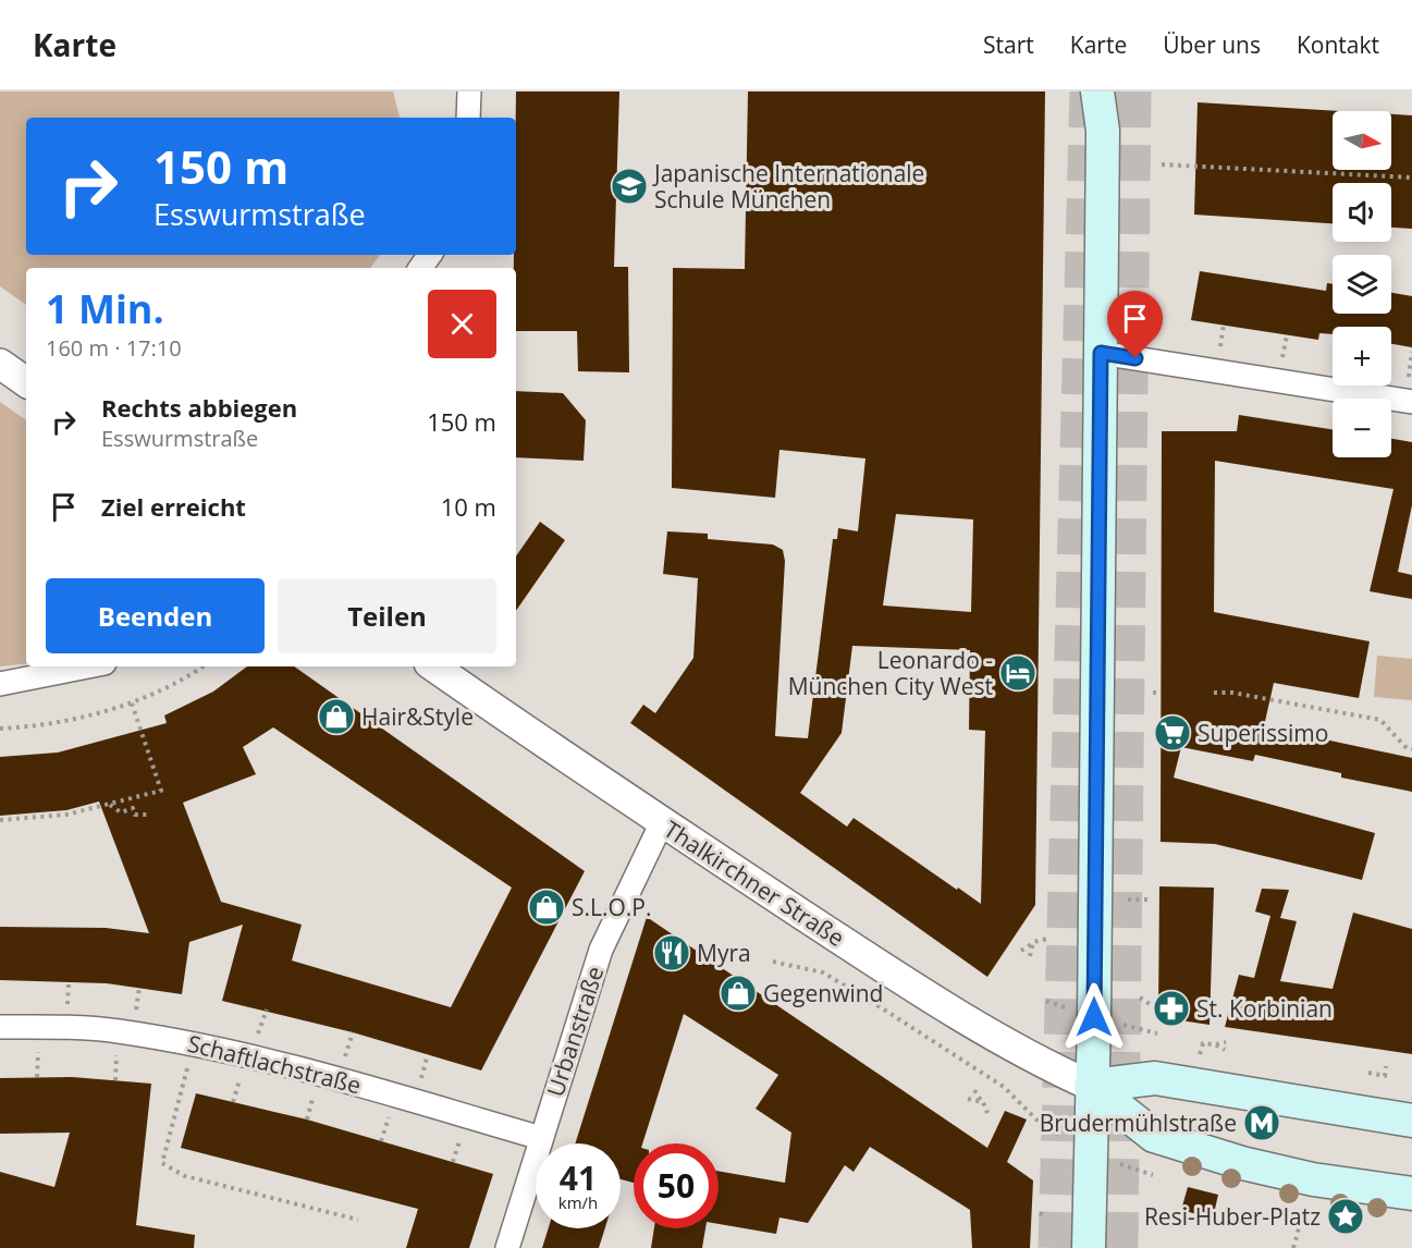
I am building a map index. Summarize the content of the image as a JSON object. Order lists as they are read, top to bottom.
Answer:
{
  "streets": {
    "main road": ["Thalkirchner Straße"],
    "street": ["Urbanstraße", "Schaftlachstraße"]
  },
  "crossings": [
    ["Thalkirchner Straße", "Urbanstraße"],
    ["Urbanstraße", "Schaftlachstraße"]
  ],
  "places": {
    "school or university": ["Japanische Internationale Schule München"],
    "hotel": ["Leonardo - München City West"],
    "shop": ["Hair&Style", "S.L.O.P.", "Gegenwind"],
    "supermarket": ["Superissimo"],
    "restaurant": ["Myra"],
    "pharmacy": ["St. Korbinian"],
    "metro station": ["Brudermühlstraße"],
    "place": ["Resi-Huber-Platz"]
  },
  "north": "right",
  "page": {
    "header": "Karte",
    "nav": [
      "Start",
      "Karte",
      "Über uns",
      "Kontakt"
    ],
    "map_buttons": ["+", "−"],
    "turn": ["150 m", "Esswurmstraße"],
    "heading": ["1 Min.", "160 m · 17:10"],
    "list": [
      {
        "name": "Rechts abbiegen",
        "note": "Esswurmstraße",
        "value": "150 m"
      },
      {
        "name": "Ziel erreicht",
        "value": "10 m"
      }
    ],
    "buttons": ["Beenden", "Teilen"],
    "speed": "41 km/h",
    "limit": "50"
  }
}
